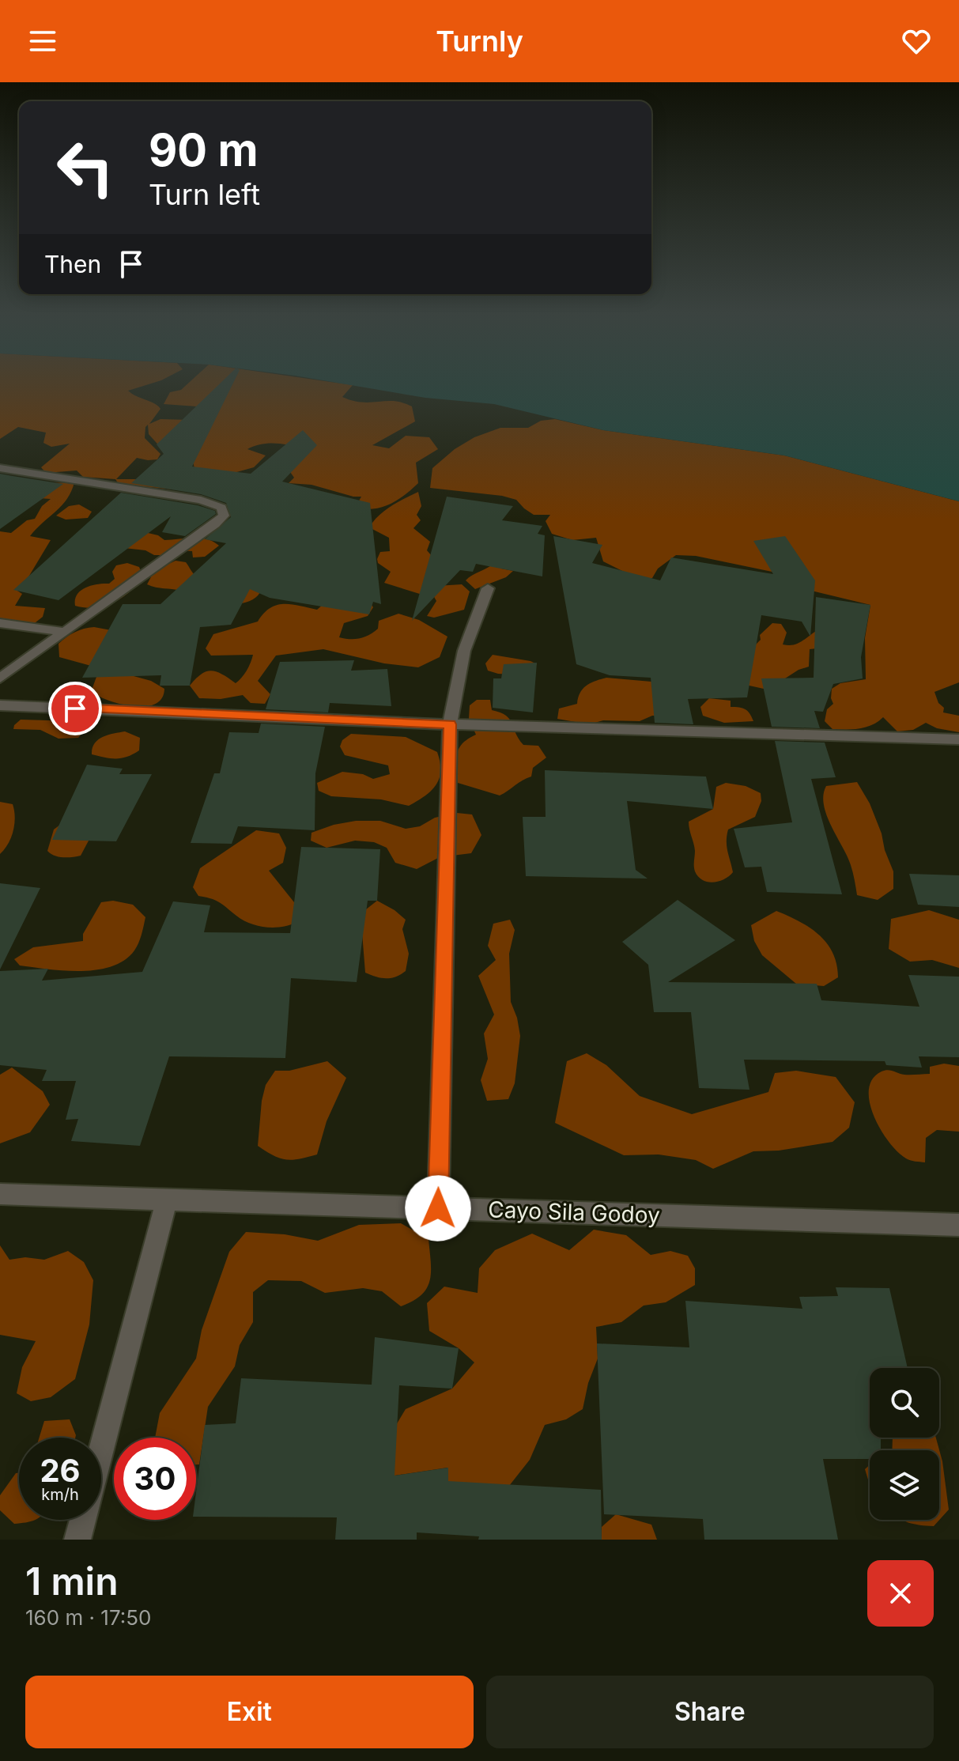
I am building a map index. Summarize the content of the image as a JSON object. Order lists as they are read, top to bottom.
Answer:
{
  "streets": {
    "street": ["Cayo Sila Godoy"]
  },
  "page": {
    "header": "Turnly",
    "turn": ["90 m", "Turn left"],
    "then": "Then",
    "speed": "26 km/h",
    "limit": "30",
    "heading": ["1 min", "160 m · 17:50"],
    "buttons": ["Exit", "Share"]
  }
}
